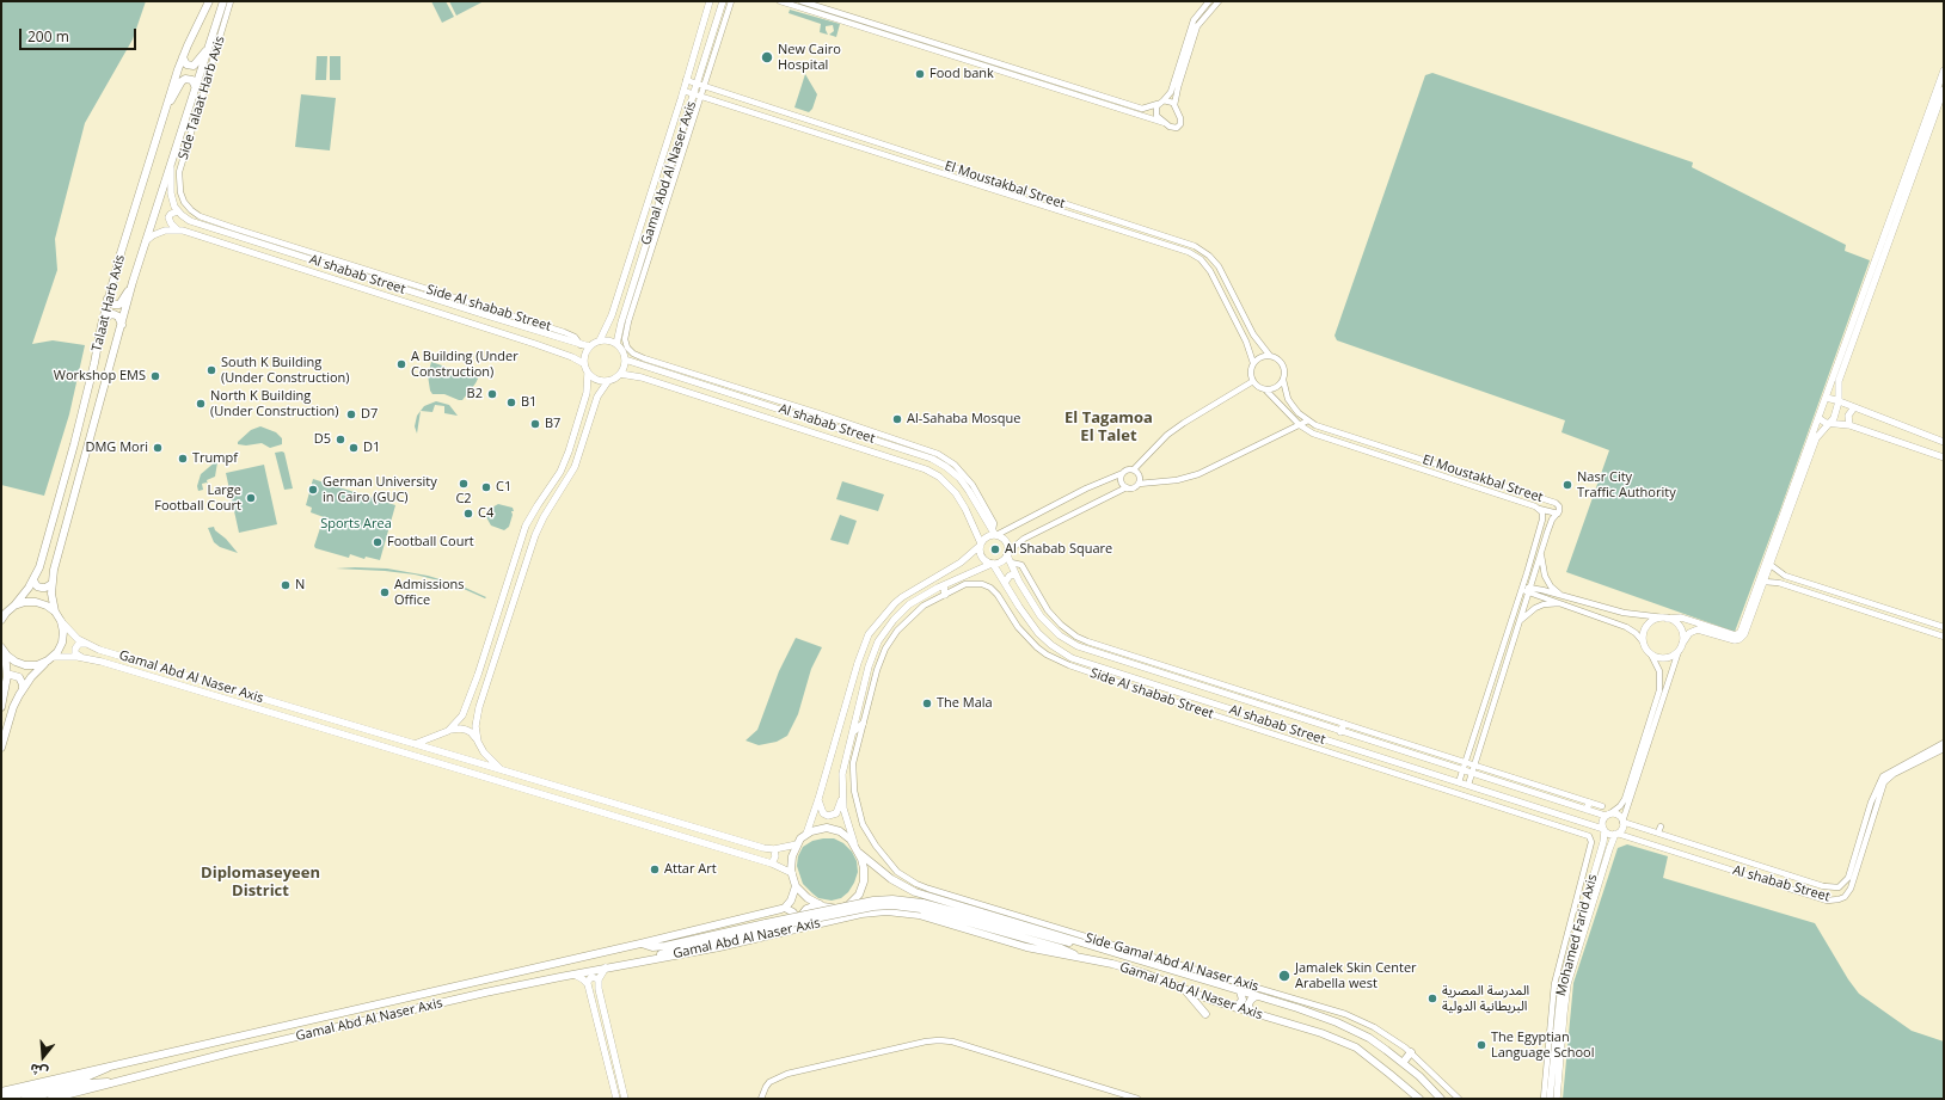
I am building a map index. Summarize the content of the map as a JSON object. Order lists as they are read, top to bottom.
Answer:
{
  "streets": {
    "main road": [
      "Gamal Abd Al Naser Axis",
      "Al shabab Street",
      "Talaat Harb Axis",
      "Mohamed Farid Axis"
    ],
    "street": [
      "Side Talaat Harb Axis",
      "El Moustakbal Street",
      "Side Al shabab Street",
      "Side Gamal Abd Al Naser Axis"
    ]
  },
  "crossings": [
    ["Side Talaat Harb Axis", "Side Al shabab Street"],
    ["Gamal Abd Al Naser Axis", "El Moustakbal Street"],
    ["Gamal Abd Al Naser Axis", "Al shabab Street"],
    ["Gamal Abd Al Naser Axis", "Side Gamal Abd Al Naser Axis"],
    ["El Moustakbal Street", "Al shabab Street"],
    ["Al shabab Street", "Side Al shabab Street"],
    ["Al shabab Street", "Mohamed Farid Axis"]
  ],
  "districts": ["El Tagamoa El Talet", "Diplomaseyeen District"],
  "parks": ["Sports Area"],
  "places": [
    "New Cairo Hospital",
    "Food bank",
    "A Building (Under Construction)",
    "South K Building (Under Construction)",
    "Workshop EMS",
    "B2",
    "B1",
    "North K Building (Under Construction)",
    "D7",
    "Al-Sahaba Mosque",
    "B7",
    "D5",
    "DMG Mori",
    "D1",
    "Trumpf",
    "C2",
    "Nasr City Traffic Authority",
    "C1",
    "German University in Cairo (GUC)",
    "Large Football Court",
    "C4",
    "Football Court",
    "Al Shabab Square",
    "N",
    "Admissions Office",
    "The Mala",
    "Attar Art",
    "Jamalek Skin Center Arabella west",
    "المدرسة المصرية البريطانية الدولية",
    "The Egyptian Language School"
  ],
  "scale_bar": "200 m",
  "north": "bottom"
}
